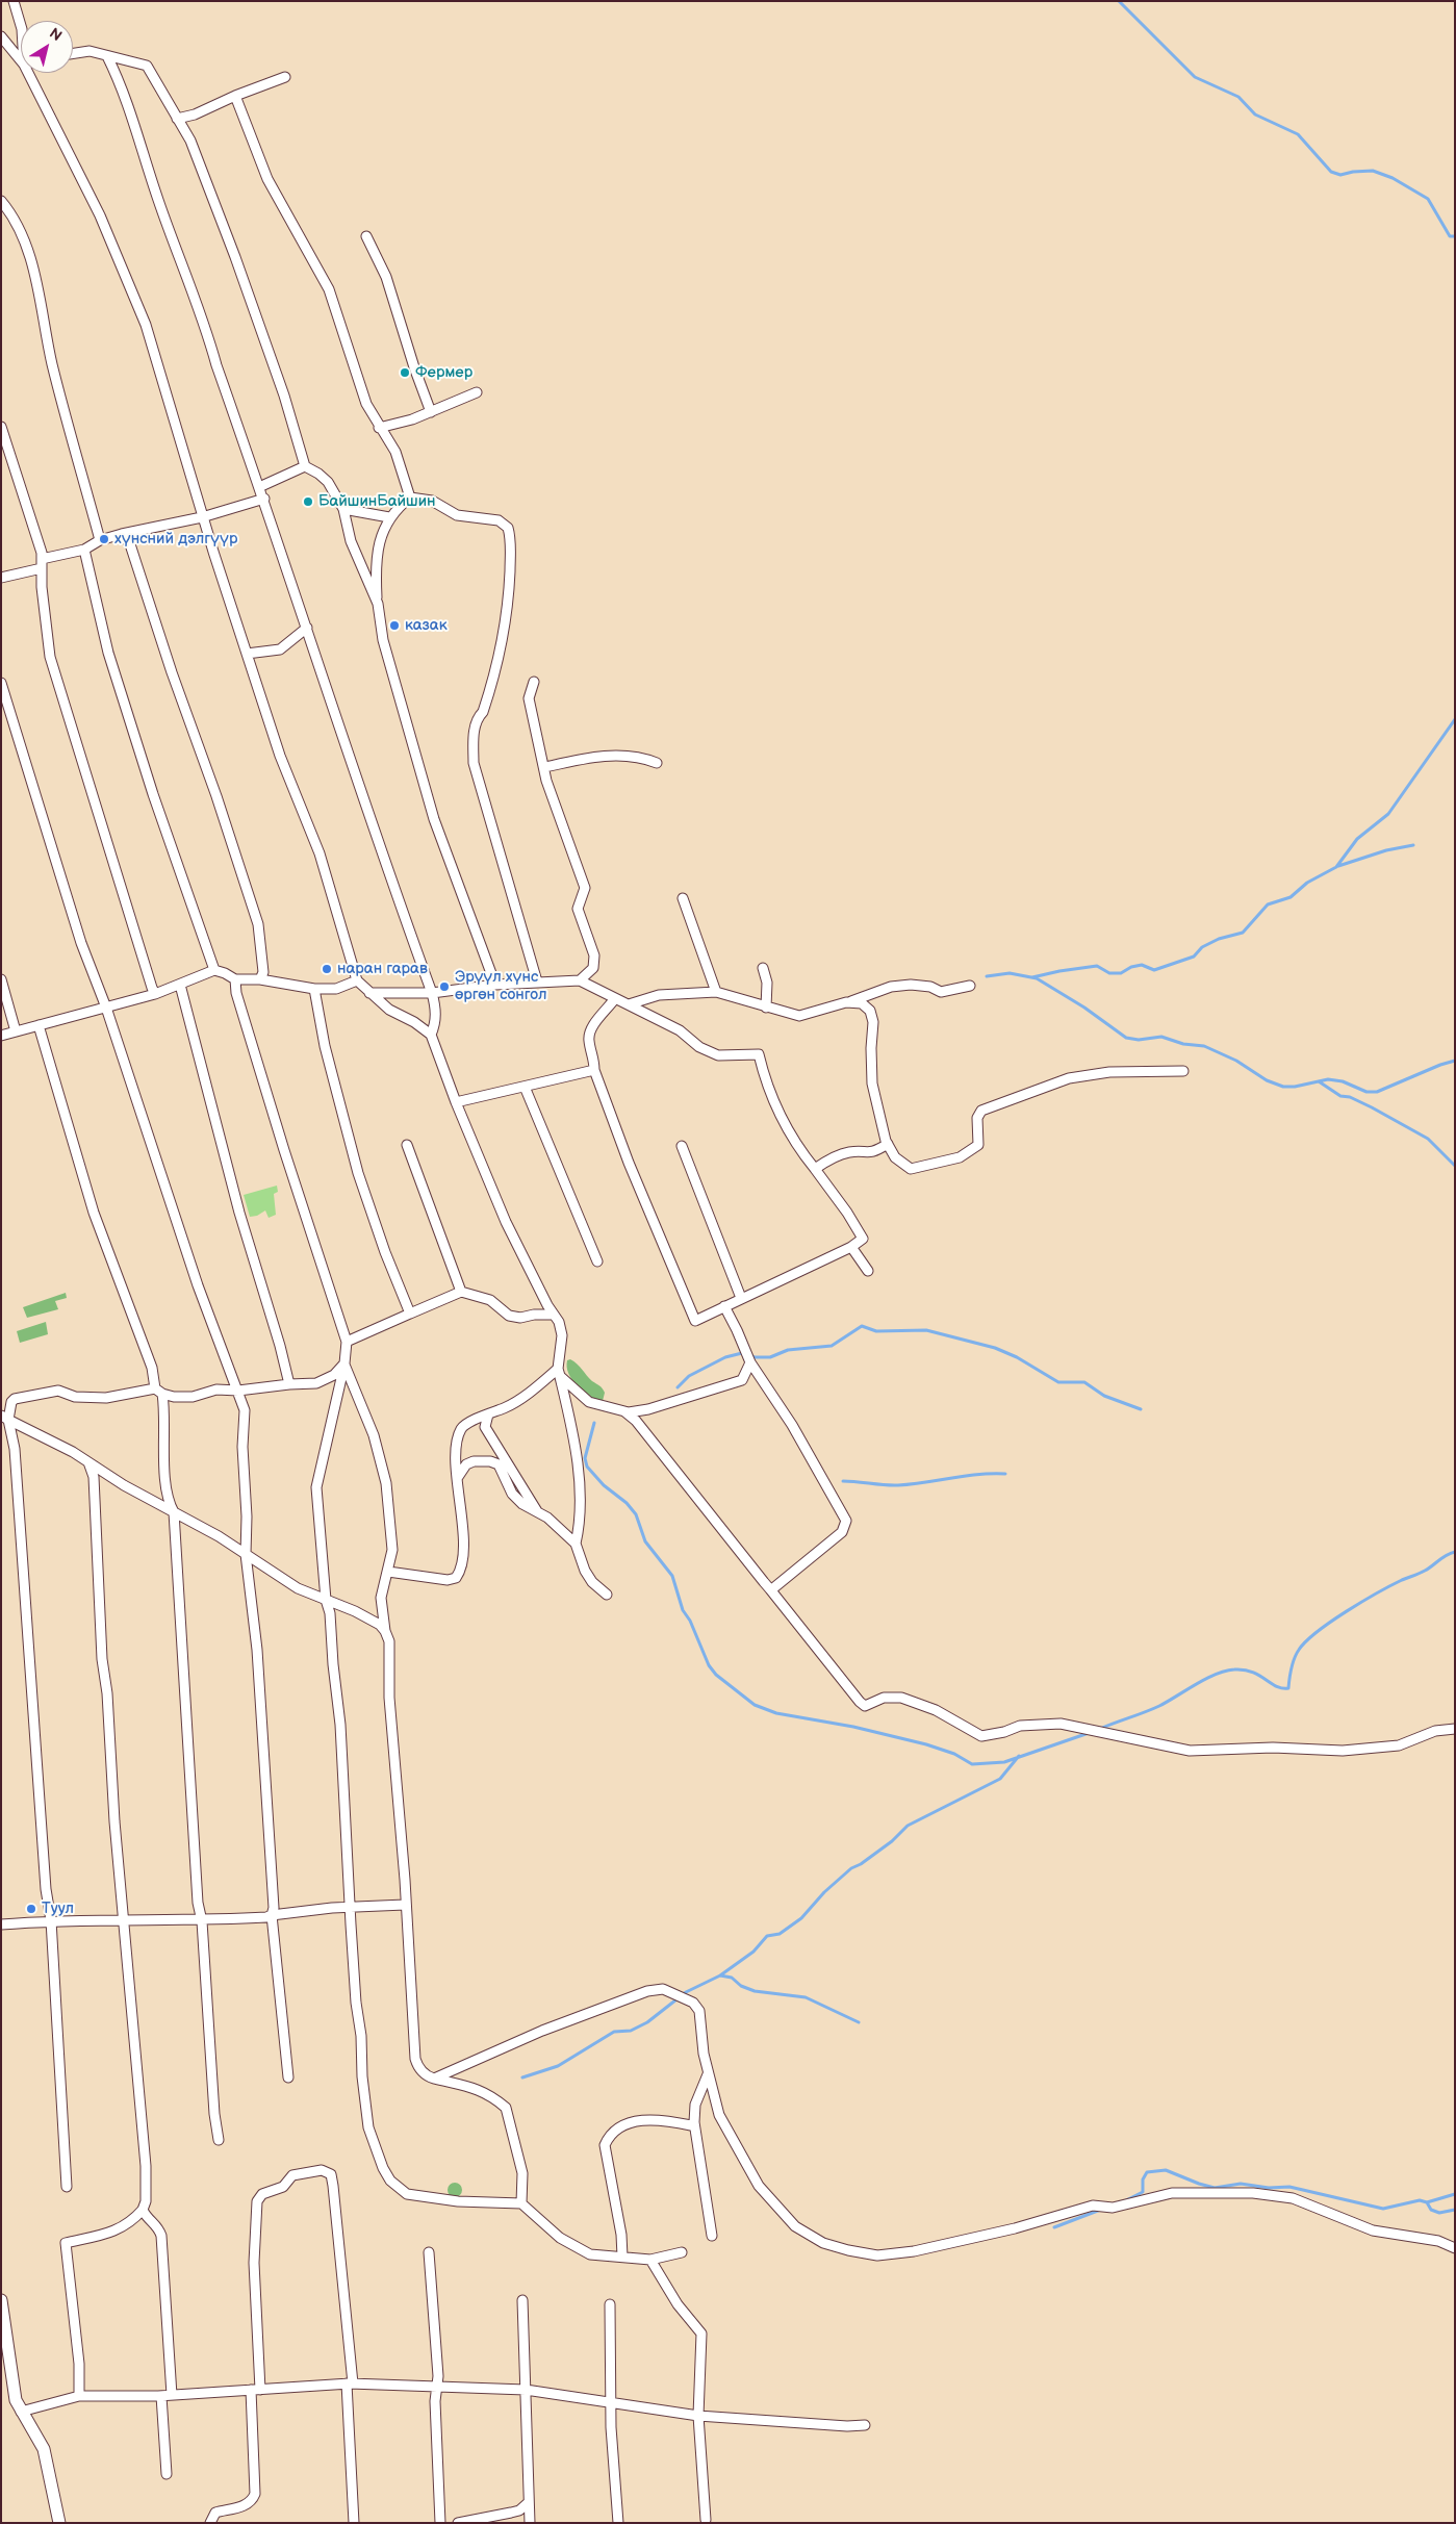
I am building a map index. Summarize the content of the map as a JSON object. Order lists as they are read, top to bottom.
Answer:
{
  "places": [
    "Фермер",
    "БайшинБайшин",
    "хүнсний дэлгүүр",
    "казак",
    "наран гарав",
    "Эрүүл хүнс өргөн сонгол",
    "Туул"
  ],
  "north": "top right"
}
